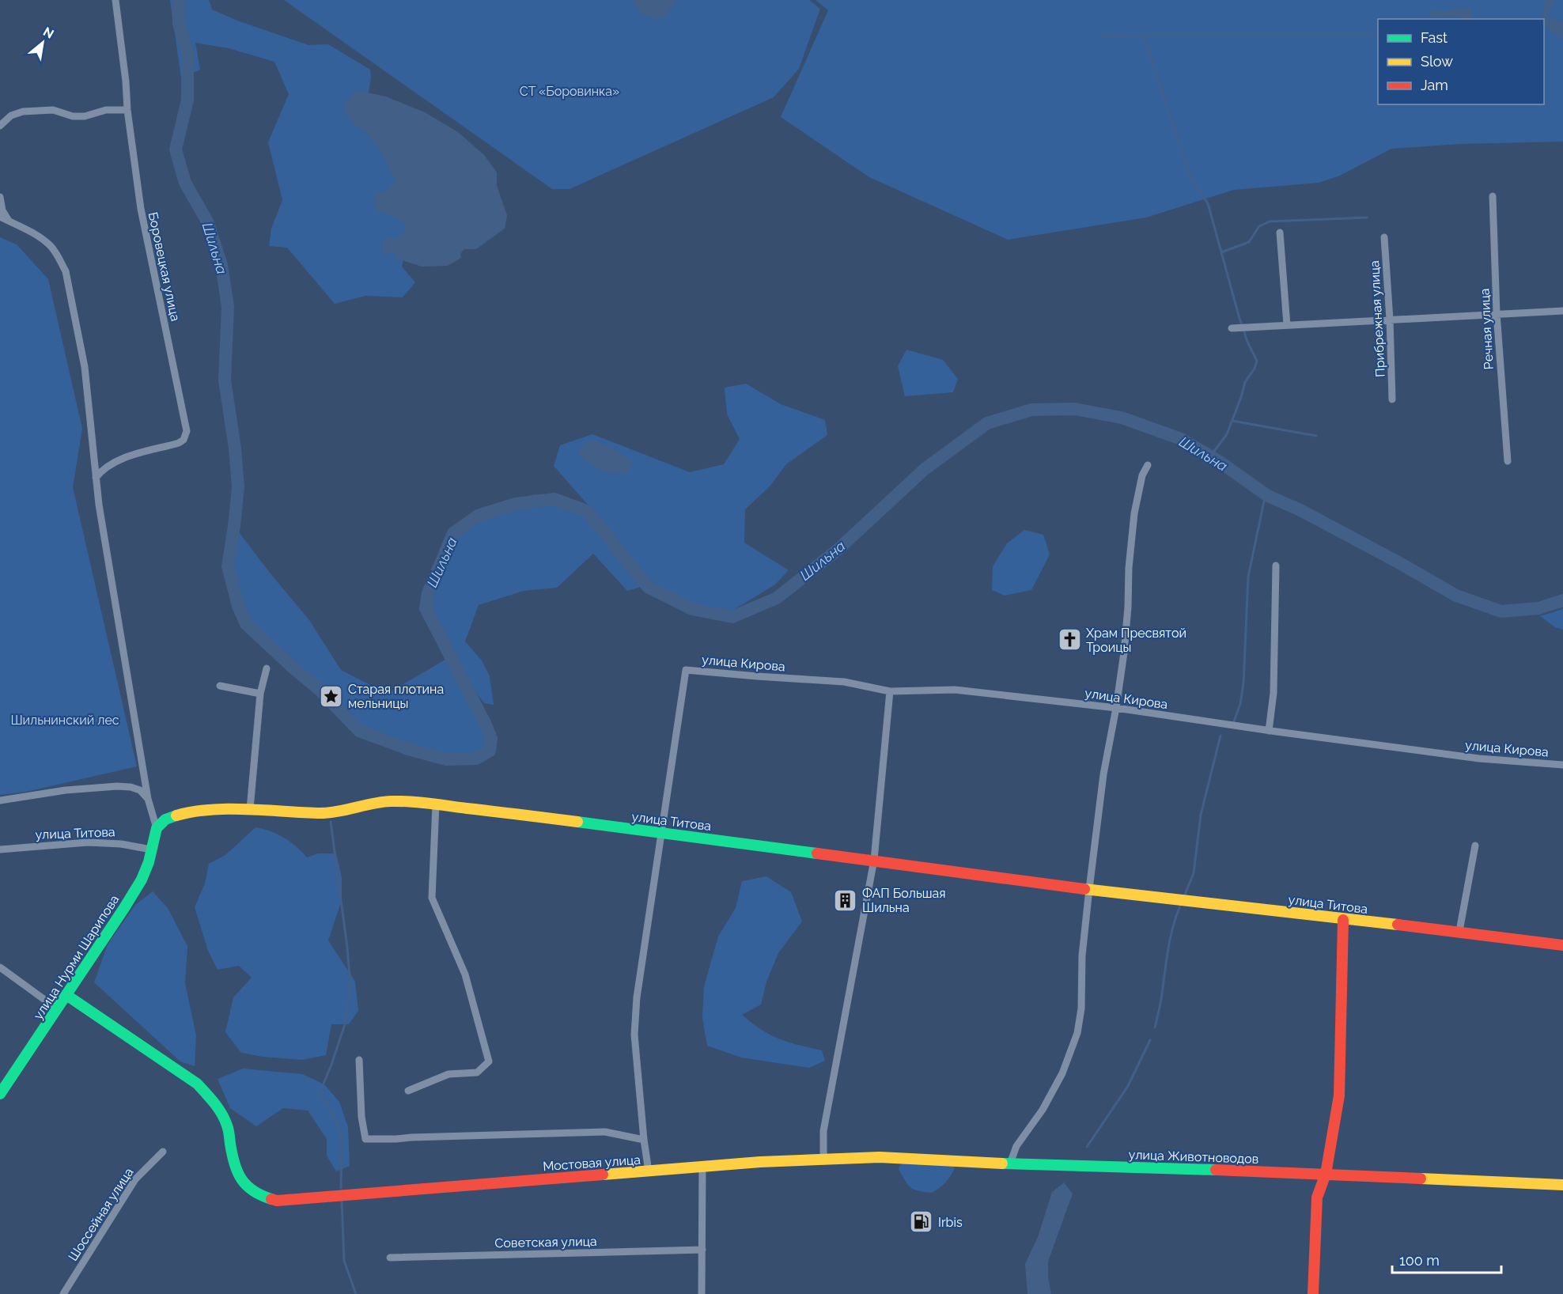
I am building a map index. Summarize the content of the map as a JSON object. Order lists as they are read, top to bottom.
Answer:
{
  "streets": {
    "street": [
      "Боровецкая улица",
      "Прибрежная улица",
      "Речная улица",
      "улица Кирова",
      "улица Титова",
      "улица Нурми Шарипова",
      "улица Животноводов",
      "Мостовая улица",
      "Шоссейная улица",
      "Советская улица"
    ]
  },
  "crossings": [
    ["улица Кирова", "улица Титова"],
    ["улица Титова", "улица Нурми Шарипова"],
    ["улица Нурми Шарипова", "Мостовая улица"],
    ["улица Животноводов", "Мостовая улица"]
  ],
  "water": ["Шильна"],
  "parks": ["СТ «Боровинка»", "Шильнинский лес"],
  "places": {
    "church": ["Храм Пресвятой Троицы"],
    "place": ["Старая плотина мельницы"],
    "building": ["ФАП Большая Шильна"],
    "fuel station": ["Irbis"]
  },
  "legend": ["Fast", "Slow", "Jam"],
  "scale_bar": "100 m",
  "north": "top right"
}
